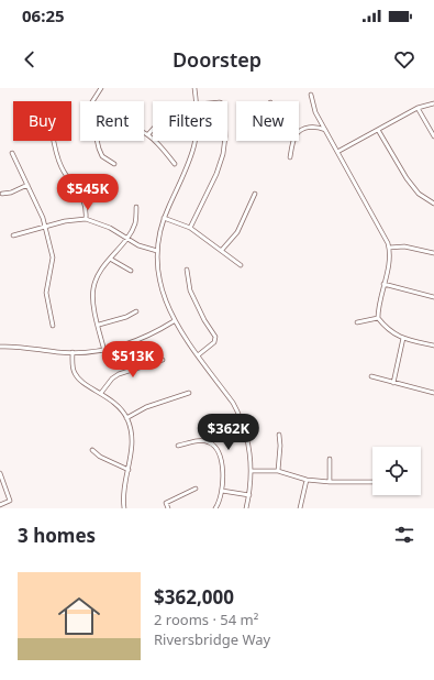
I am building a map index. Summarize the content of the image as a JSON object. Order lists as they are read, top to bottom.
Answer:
{
  "page": {
    "status": "06:25",
    "header": "Doorstep",
    "chip": [
      "Buy",
      "Rent",
      "Filters",
      "New"
    ],
    "price": ["$545K", "$513K", "$362K"],
    "heading": "3 homes",
    "list": [
      {
        "name": "$362,000",
        "note": "2 rooms · 54 m² · Riversbridge Way"
      }
    ]
  }
}
